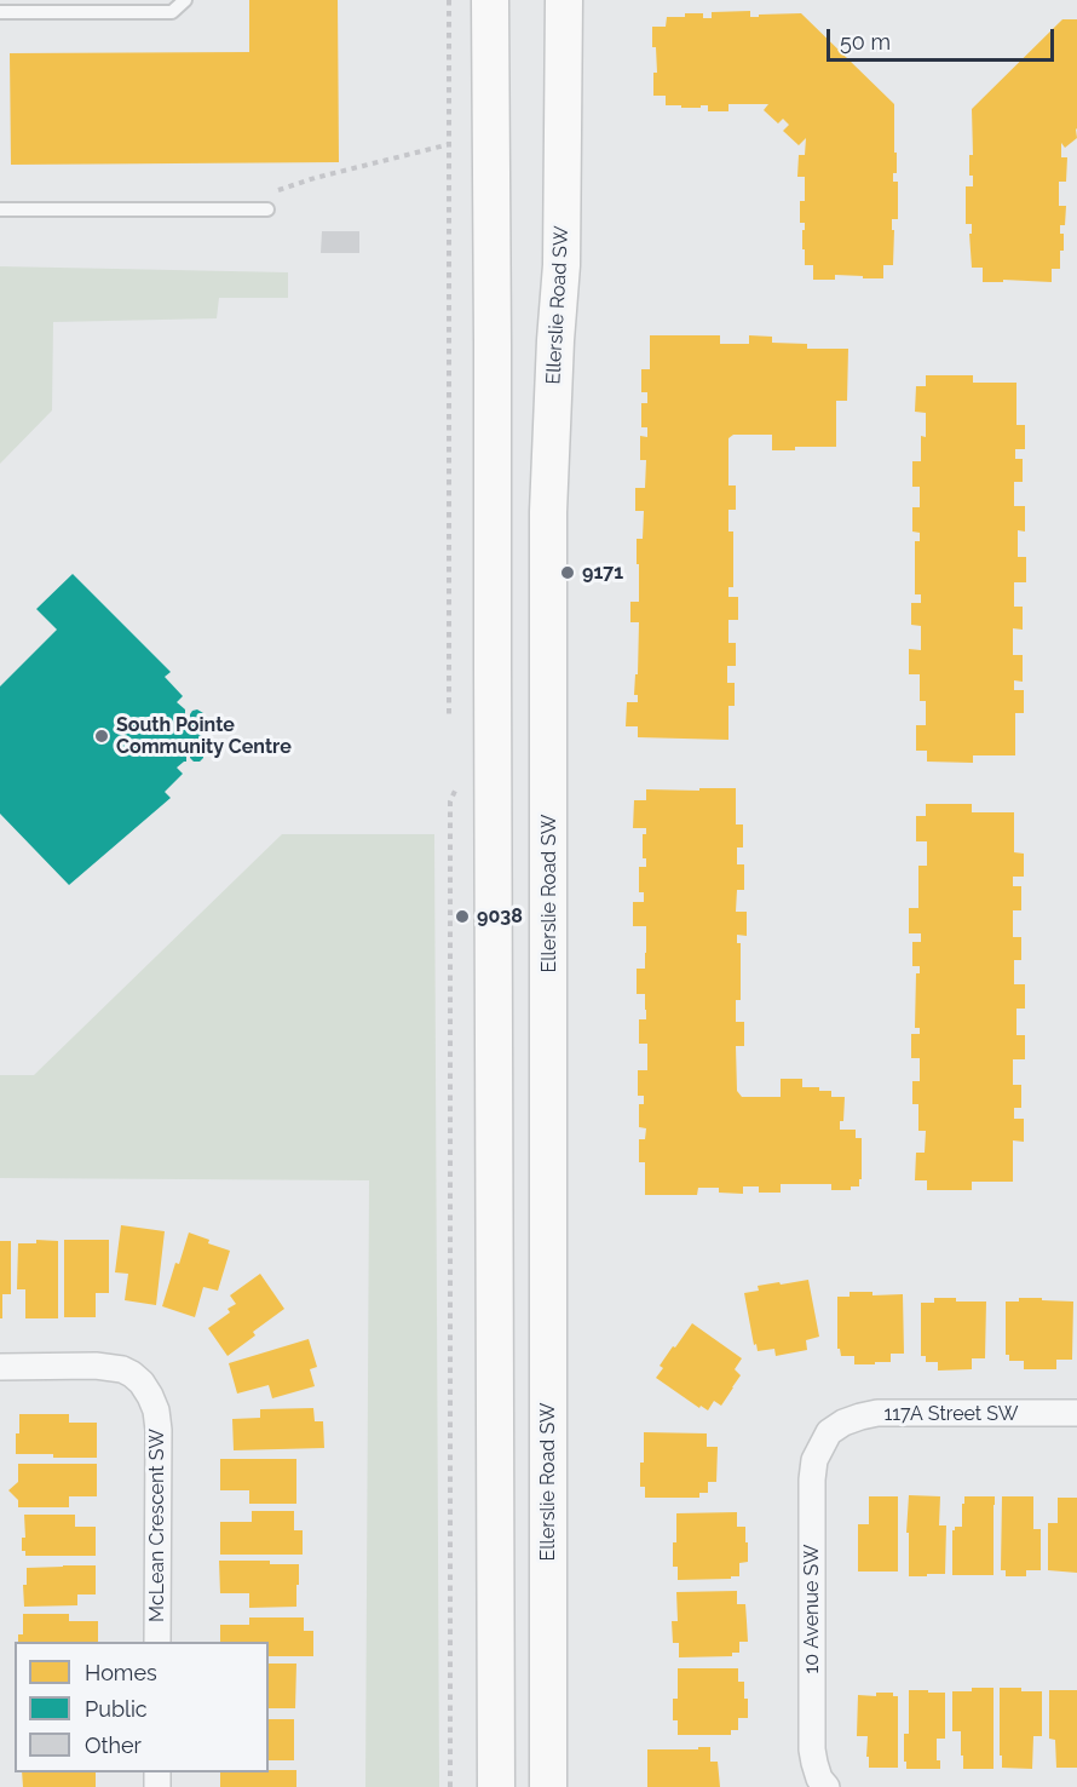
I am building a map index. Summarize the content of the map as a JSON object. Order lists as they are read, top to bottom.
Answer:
{
  "streets": {
    "main road": ["Ellerslie Road SW"],
    "street": ["117A Street SW", "McLean Crescent SW", "10 Avenue SW"]
  },
  "crossings": [
    ["117A Street SW", "10 Avenue SW"]
  ],
  "places": ["9171", "South Pointe Community Centre", "9038"],
  "legend": ["Homes", "Public", "Other"],
  "scale_bar": "50 m"
}
